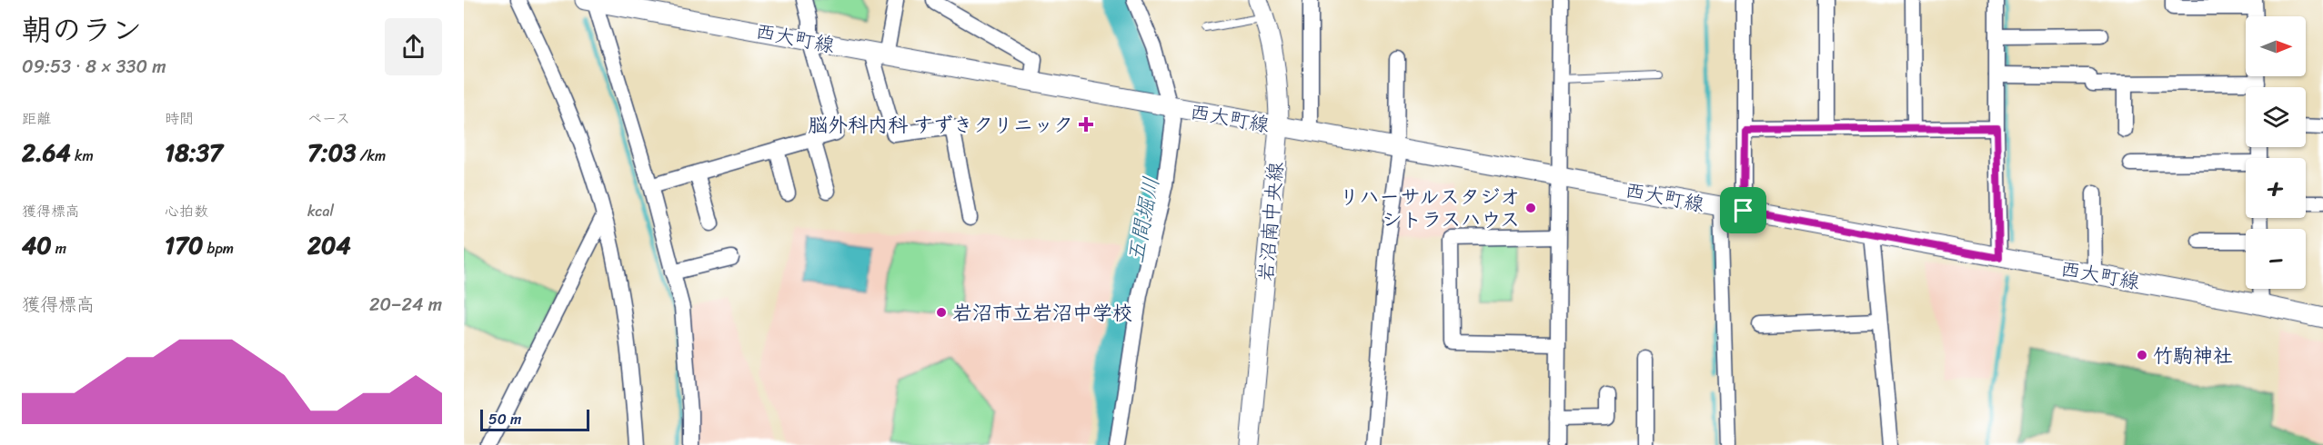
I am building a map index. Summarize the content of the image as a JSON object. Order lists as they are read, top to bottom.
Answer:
{
  "streets": {
    "street": ["西大町線", "岩沼南中央線"]
  },
  "crossings": [
    ["西大町線", "岩沼南中央線"]
  ],
  "water": ["五間堀川"],
  "places": {
    "health": ["脳外科内科 すずきクリニック"],
    "other": ["リハーサルスタジオ シトラスハウス", "岩沼市立岩沼中学校", "竹駒神社"]
  },
  "scale_bar": "50 m",
  "north": "right",
  "page": {
    "heading": ["朝のラン", "09:53 · 8 × 330 m"],
    "map_buttons": ["+", "−"],
    "stats": [
      ["距離", "2.64 km"],
      ["時間", "18:37"],
      ["ペース", "7:03 /km"],
      ["獲得標高", "40 m"],
      ["心拍数", "170 bpm"],
      ["kcal", "204"]
    ],
    "chart": ["獲得標高", "20–24 m"],
    "scale": "50 m"
  }
}
